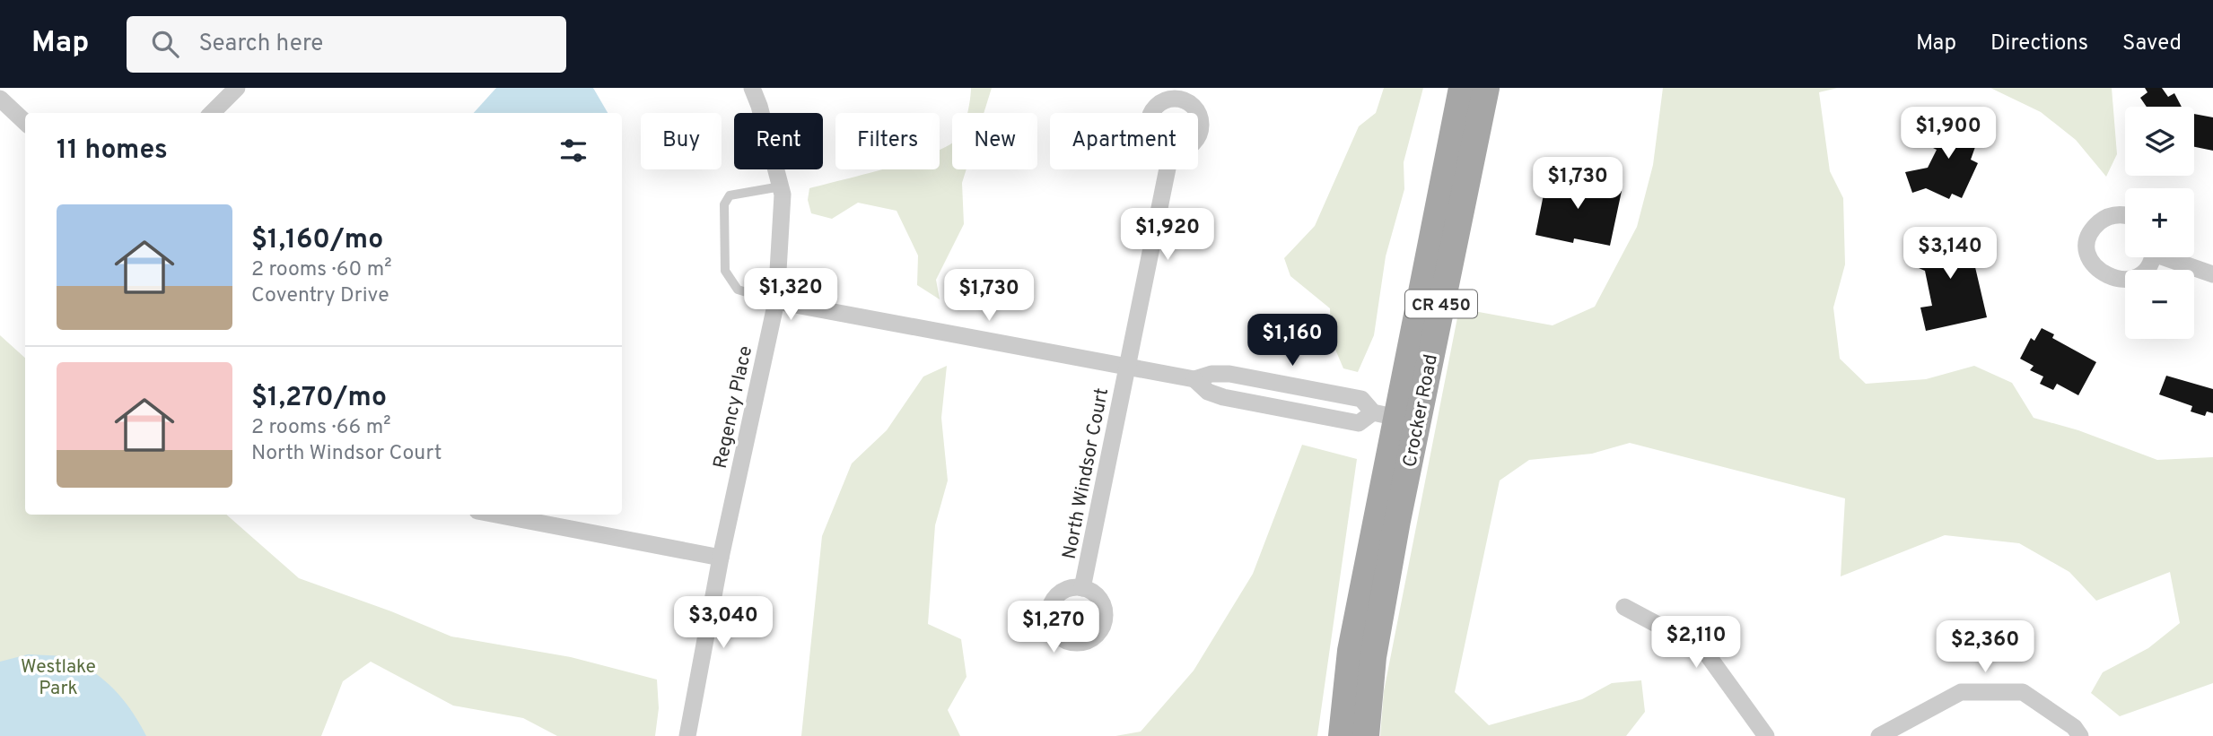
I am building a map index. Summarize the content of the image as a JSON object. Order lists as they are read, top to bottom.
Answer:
{
  "streets": {
    "main road": ["CR 450", "Crocker Road"],
    "street": ["Regency Place", "North Windsor Court"]
  },
  "parks": ["Westlake Park"],
  "page": {
    "header": "Map",
    "search": "Search here",
    "nav": ["Map", "Directions", "Saved"],
    "map_buttons": ["+", "−"],
    "price": [
      "$1,900",
      "$1,730",
      "$1,920",
      "$3,140",
      "$1,320",
      "$1,730",
      "$1,160",
      "$3,040",
      "$1,270",
      "$2,110",
      "$2,360"
    ],
    "chip": [
      "Buy",
      "Rent",
      "Filters",
      "New",
      "Apartment"
    ],
    "heading": "11 homes",
    "list": [
      {
        "name": "$1,160/mo",
        "note": "2 rooms · 60 m² · Coventry Drive"
      },
      {
        "name": "$1,270/mo",
        "note": "2 rooms · 66 m² · North Windsor Court"
      }
    ]
  }
}
